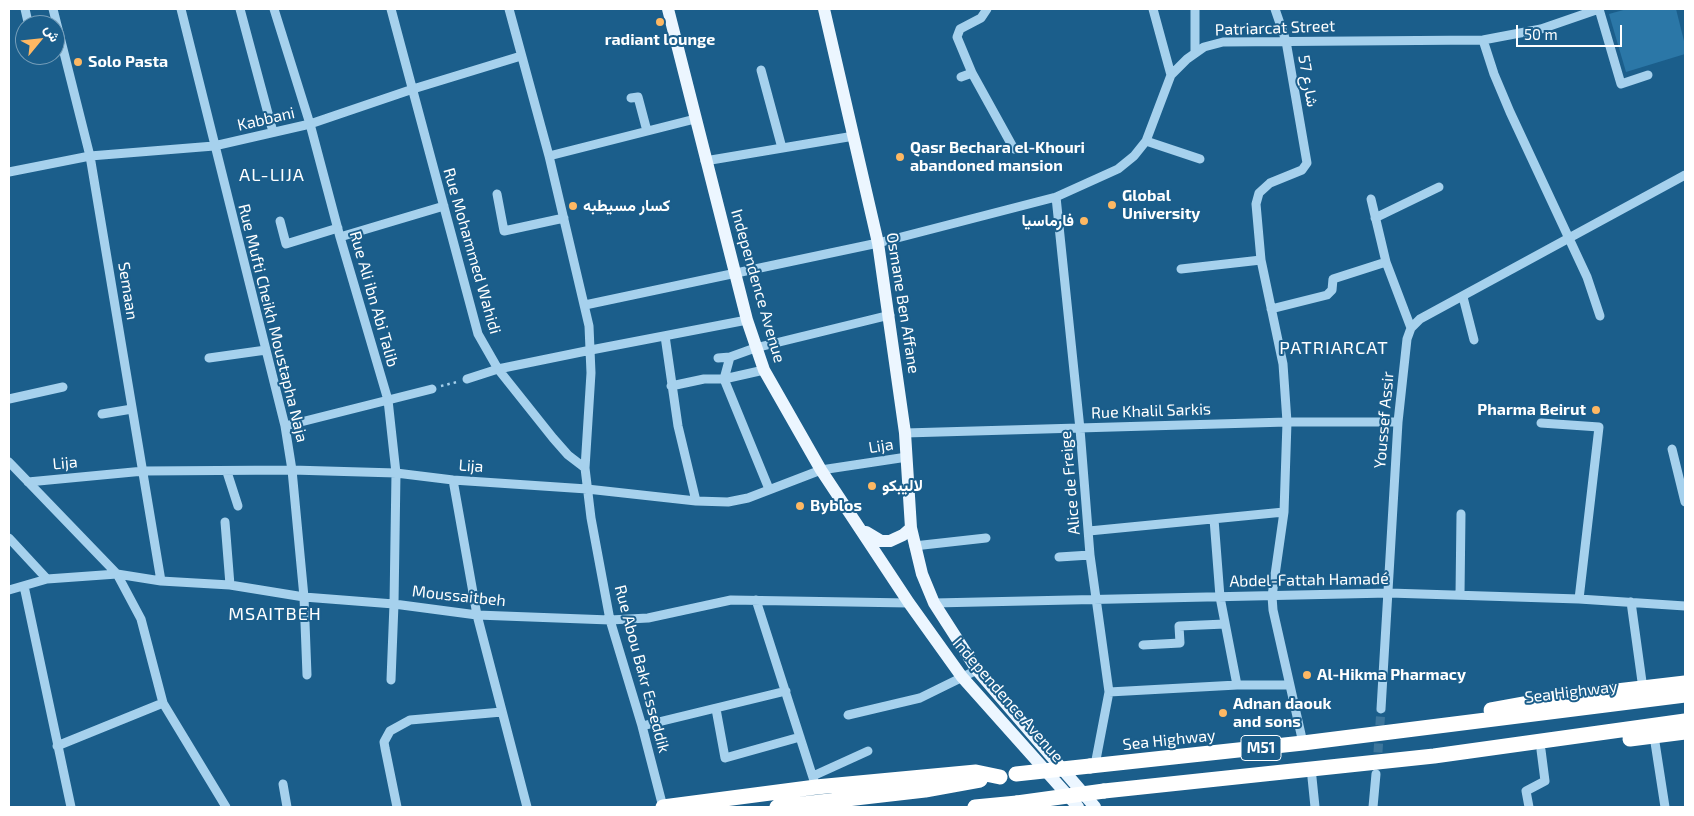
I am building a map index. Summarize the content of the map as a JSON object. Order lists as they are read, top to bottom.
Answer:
{
  "streets": {
    "highway": ["Sea Highway", "M51"],
    "main road": ["Independence Avenue", "Osmane Ben Affane"],
    "street": [
      "Patriarcat Street",
      "شارع 57",
      "Kabbani",
      "Rue Mohammed Wahidi",
      "Semaan",
      "Rue Ali ibn Abi Talib",
      "Rue Mufti Cheikh Moustapha Naja",
      "Rue Khalil Sarkis",
      "Youssef Assir",
      "Lija",
      "Alice de Freige",
      "Abdel-Fattah Hamadé",
      "Moussaitbeh",
      "Rue Abou Bakr Esseddik"
    ]
  },
  "crossings": [
    ["Patriarcat Street", "شارع 57"],
    ["Patriarcat Street", "Independence Avenue"],
    ["Patriarcat Street", "Osmane Ben Affane"],
    ["Patriarcat Street", "Alice de Freige"],
    ["Patriarcat Street", "Rue Abou Bakr Esseddik"],
    ["Kabbani", "Rue Mohammed Wahidi"],
    ["Kabbani", "Semaan"],
    ["Kabbani", "Rue Ali ibn Abi Talib"],
    ["Kabbani", "Rue Mufti Cheikh Moustapha Naja"],
    ["Kabbani", "Rue Abou Bakr Esseddik"],
    ["Rue Mohammed Wahidi", "Rue Abou Bakr Esseddik"],
    ["Independence Avenue", "Osmane Ben Affane"],
    ["Independence Avenue", "Lija"],
    ["Independence Avenue", "Abdel-Fattah Hamadé"],
    ["Independence Avenue", "Moussaitbeh"],
    ["Semaan", "Lija"],
    ["Semaan", "Moussaitbeh"],
    ["Rue Ali ibn Abi Talib", "Lija"],
    ["Rue Ali ibn Abi Talib", "Moussaitbeh"],
    ["Osmane Ben Affane", "Rue Khalil Sarkis"],
    ["Osmane Ben Affane", "Lija"],
    ["Osmane Ben Affane", "Abdel-Fattah Hamadé"],
    ["Rue Mufti Cheikh Moustapha Naja", "Lija"],
    ["Rue Mufti Cheikh Moustapha Naja", "Moussaitbeh"],
    ["Rue Khalil Sarkis", "Youssef Assir"],
    ["Rue Khalil Sarkis", "Alice de Freige"],
    ["Youssef Assir", "Abdel-Fattah Hamadé"],
    ["Lija", "Rue Abou Bakr Esseddik"],
    ["Alice de Freige", "Abdel-Fattah Hamadé"],
    ["Alice de Freige", "Sea Highway"],
    ["Moussaitbeh", "Rue Abou Bakr Esseddik"]
  ],
  "districts": ["AL-LIJA", "PATRIARCAT", "MSAITBEH"],
  "places": [
    "radiant lounge",
    "Solo Pasta",
    "Qasr Bechara el-Khouri abandoned mansion",
    "Global University",
    "كسار مسيطبه",
    "فارماسيا",
    "Pharma Beirut",
    "لاليبكو",
    "Byblos",
    "Al-Hikma Pharmacy",
    "Adnan daouk and sons"
  ],
  "scale_bar": "50 m",
  "north": "top right"
}
